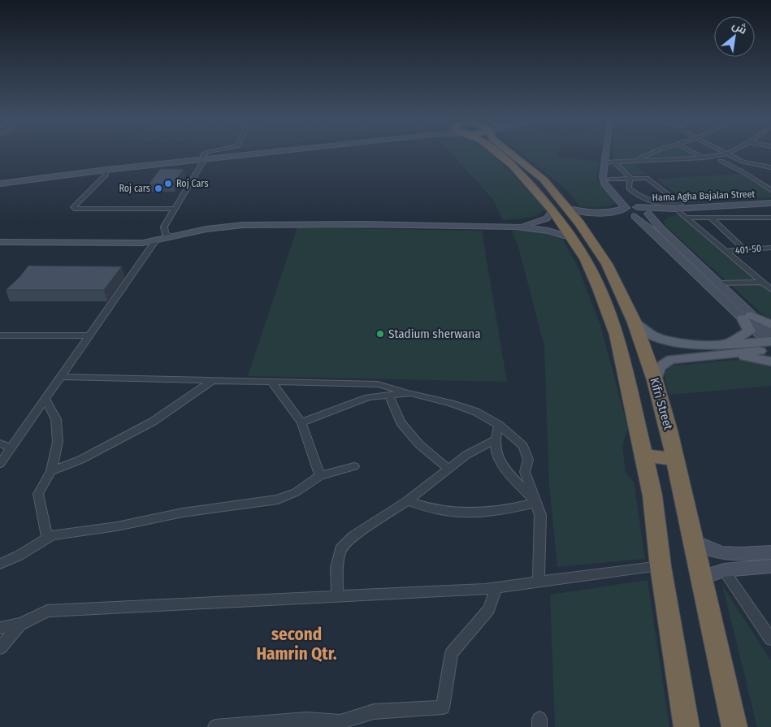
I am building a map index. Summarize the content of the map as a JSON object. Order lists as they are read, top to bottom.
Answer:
{
  "streets": {
    "highway": ["Kifri Street"],
    "main road": ["Hama Agha Bajalan Street"],
    "street": ["401-50"]
  },
  "districts": ["second Hamrin Qtr."],
  "places": ["Roj Cars", "Roj cars", "Stadium sherwana"],
  "north": "top right"
}
